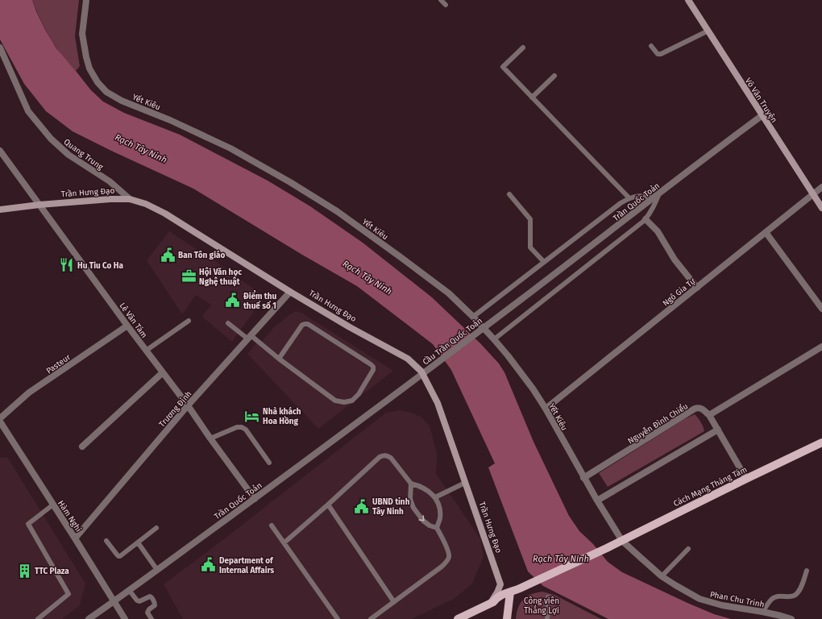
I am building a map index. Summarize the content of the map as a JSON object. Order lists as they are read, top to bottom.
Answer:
{
  "streets": {
    "main road": ["Cách Mạng Tháng Tám"],
    "street": [
      "Võ Văn Truyện",
      "Yết Kiêu",
      "Quang Trung",
      "Trần Hưng Đạo",
      "Trần Quốc Toản",
      "Ngô Gia Tự",
      "Lê Văn Tám",
      "Cầu Trần Quốc Toản",
      "Pasteur",
      "Trương Định",
      "Nguyễn Đình Chiểu",
      "Hàm Nghi",
      "Phan Chu Trinh"
    ]
  },
  "crossings": [
    ["Võ Văn Truyện", "Trần Quốc Toản"],
    ["Võ Văn Truyện", "Ngô Gia Tự"],
    ["Yết Kiêu", "Ngô Gia Tự"],
    ["Yết Kiêu", "Nguyễn Đình Chiểu"],
    ["Yết Kiêu", "Cách Mạng Tháng Tám"],
    ["Yết Kiêu", "Phan Chu Trinh"],
    ["Quang Trung", "Trần Hưng Đạo"],
    ["Trần Hưng Đạo", "Lê Văn Tám"],
    ["Trần Hưng Đạo", "Trương Định"],
    ["Trần Quốc Toản", "Lê Văn Tám"],
    ["Trần Quốc Toản", "Cầu Trần Quốc Toản"],
    ["Trần Quốc Toản", "Hàm Nghi"],
    ["Lê Văn Tám", "Pasteur"],
    ["Lê Văn Tám", "Trương Định"],
    ["Trương Định", "Hàm Nghi"],
    ["Cách Mạng Tháng Tám", "Phan Chu Trinh"]
  ],
  "water": ["Rạch Tây Ninh"],
  "parks": ["Công viên Thắng Lợi"],
  "places": {
    "public building": [
      "Ban Tôn giáo",
      "Điểm thu thuế số 1",
      "UBND tỉnh Tây Ninh",
      "Department of Internal Affairs"
    ],
    "restaurant": ["Hu Tiu Co Ha"],
    "office": ["Hội Văn học Nghệ thuật"],
    "hotel": ["Nhà khách Hoa Hồng"],
    "building": ["TTC Plaza"]
  }
}
